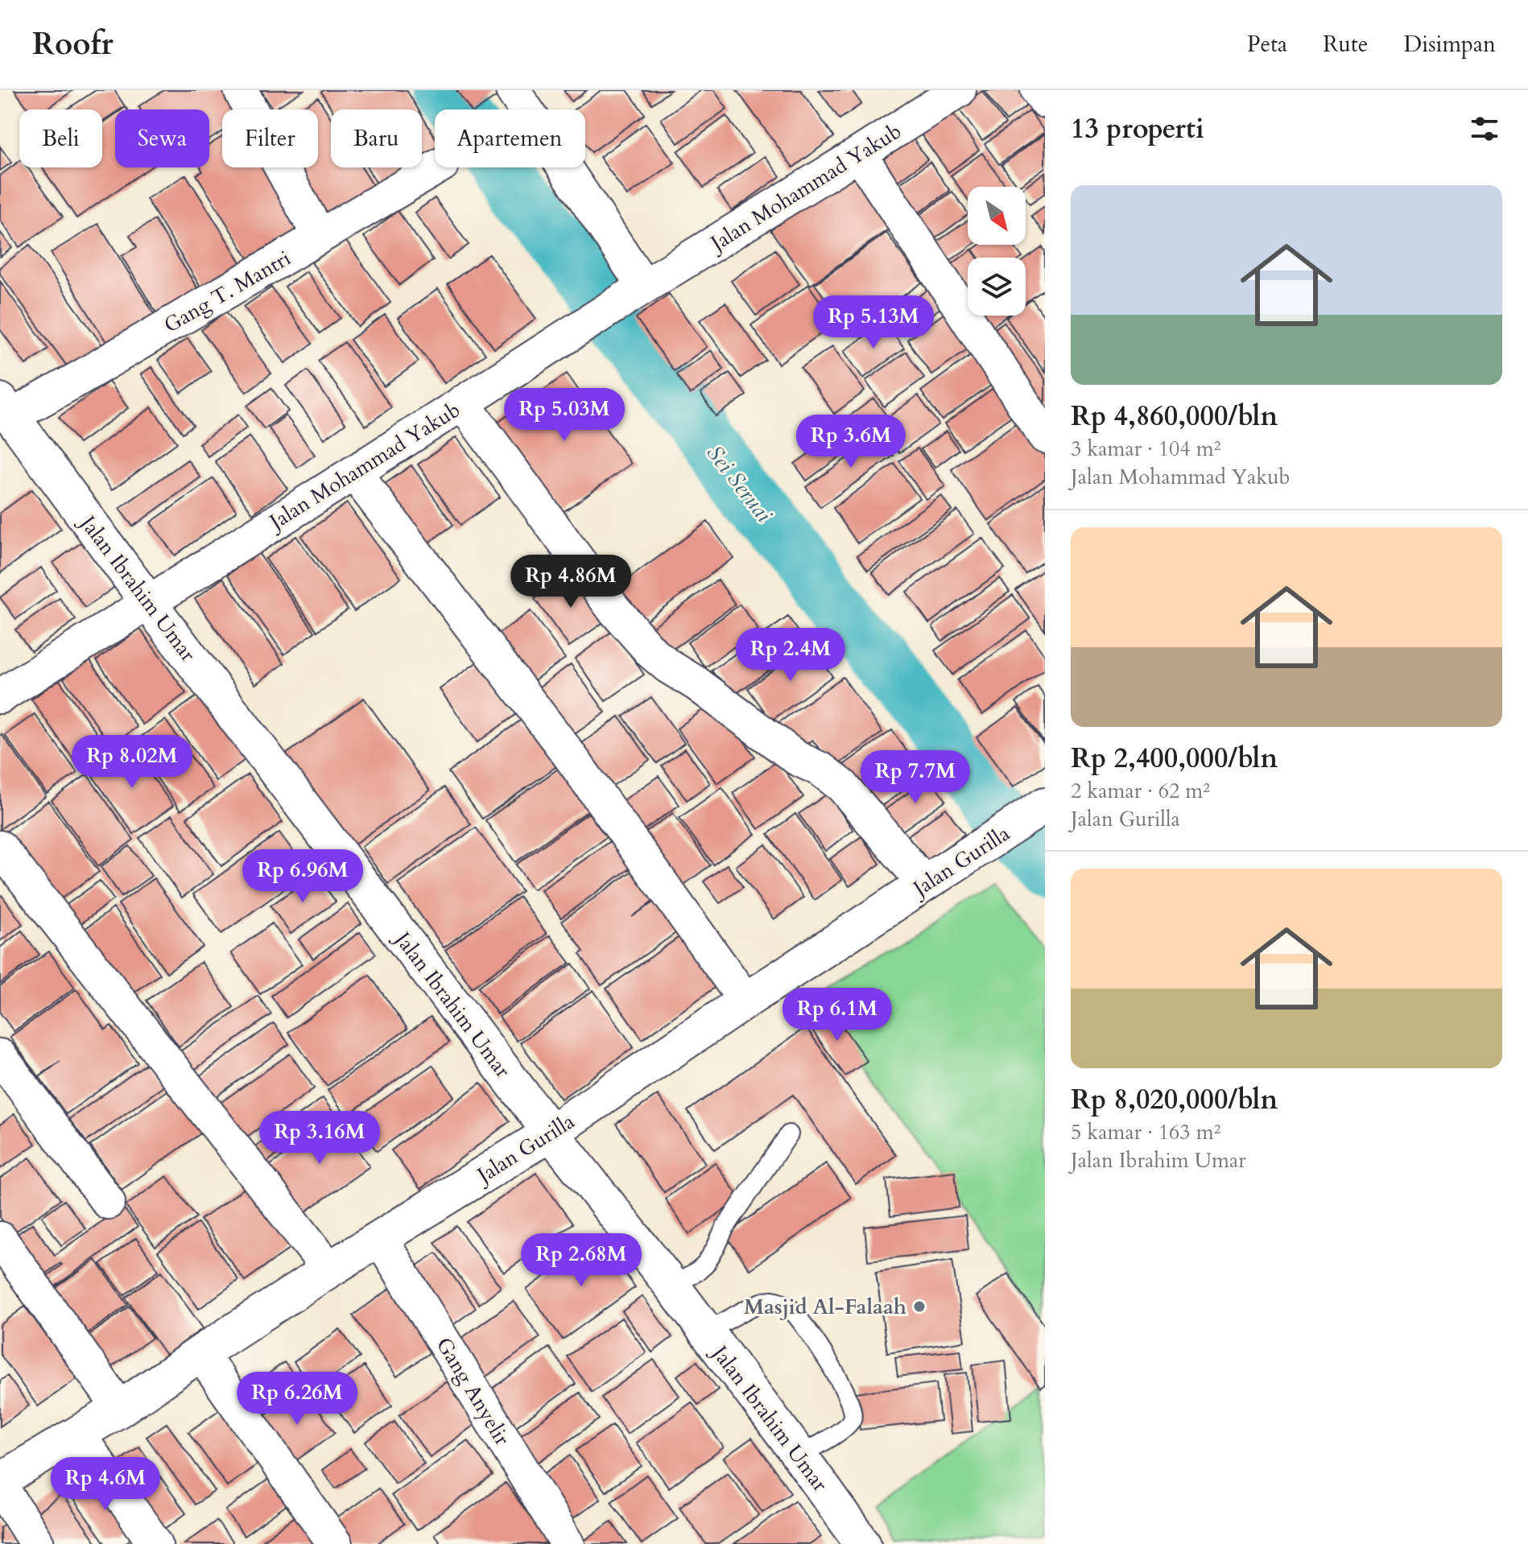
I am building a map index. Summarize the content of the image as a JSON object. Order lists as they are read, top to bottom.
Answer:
{
  "streets": {
    "street": [
      "Jalan Mohammad Yakub",
      "Gang T. Mantri",
      "Jalan Ibrahim Umar",
      "Jalan Gurilla",
      "Gang Anyelir"
    ]
  },
  "crossings": [
    ["Jalan Mohammad Yakub", "Jalan Ibrahim Umar"],
    ["Gang T. Mantri", "Jalan Ibrahim Umar"],
    ["Jalan Ibrahim Umar", "Jalan Gurilla"],
    ["Jalan Gurilla", "Gang Anyelir"]
  ],
  "water": ["Sei Seruai"],
  "places": ["Masjid Al-Falaah"],
  "north": "bottom right",
  "page": {
    "header": "Roofr",
    "nav": ["Peta", "Rute", "Disimpan"],
    "heading": "13 properti",
    "chip": [
      "Beli",
      "Sewa",
      "Filter",
      "Baru",
      "Apartemen"
    ],
    "list": [
      {
        "name": "Rp 4,860,000/bln",
        "note": "3 kamar · 104 m² · Jalan Mohammad Yakub"
      },
      {
        "name": "Rp 2,400,000/bln",
        "note": "2 kamar · 62 m² · Jalan Gurilla"
      },
      {
        "name": "Rp 8,020,000/bln",
        "note": "5 kamar · 163 m² · Jalan Ibrahim Umar"
      }
    ],
    "price": [
      "Rp 5.13M",
      "Rp 5.03M",
      "Rp 3.6M",
      "Rp 4.86M",
      "Rp 2.4M",
      "Rp 8.02M",
      "Rp 7.7M",
      "Rp 6.96M",
      "Rp 6.1M",
      "Rp 3.16M",
      "Rp 2.68M",
      "Rp 6.26M",
      "Rp 4.6M"
    ]
  }
}
